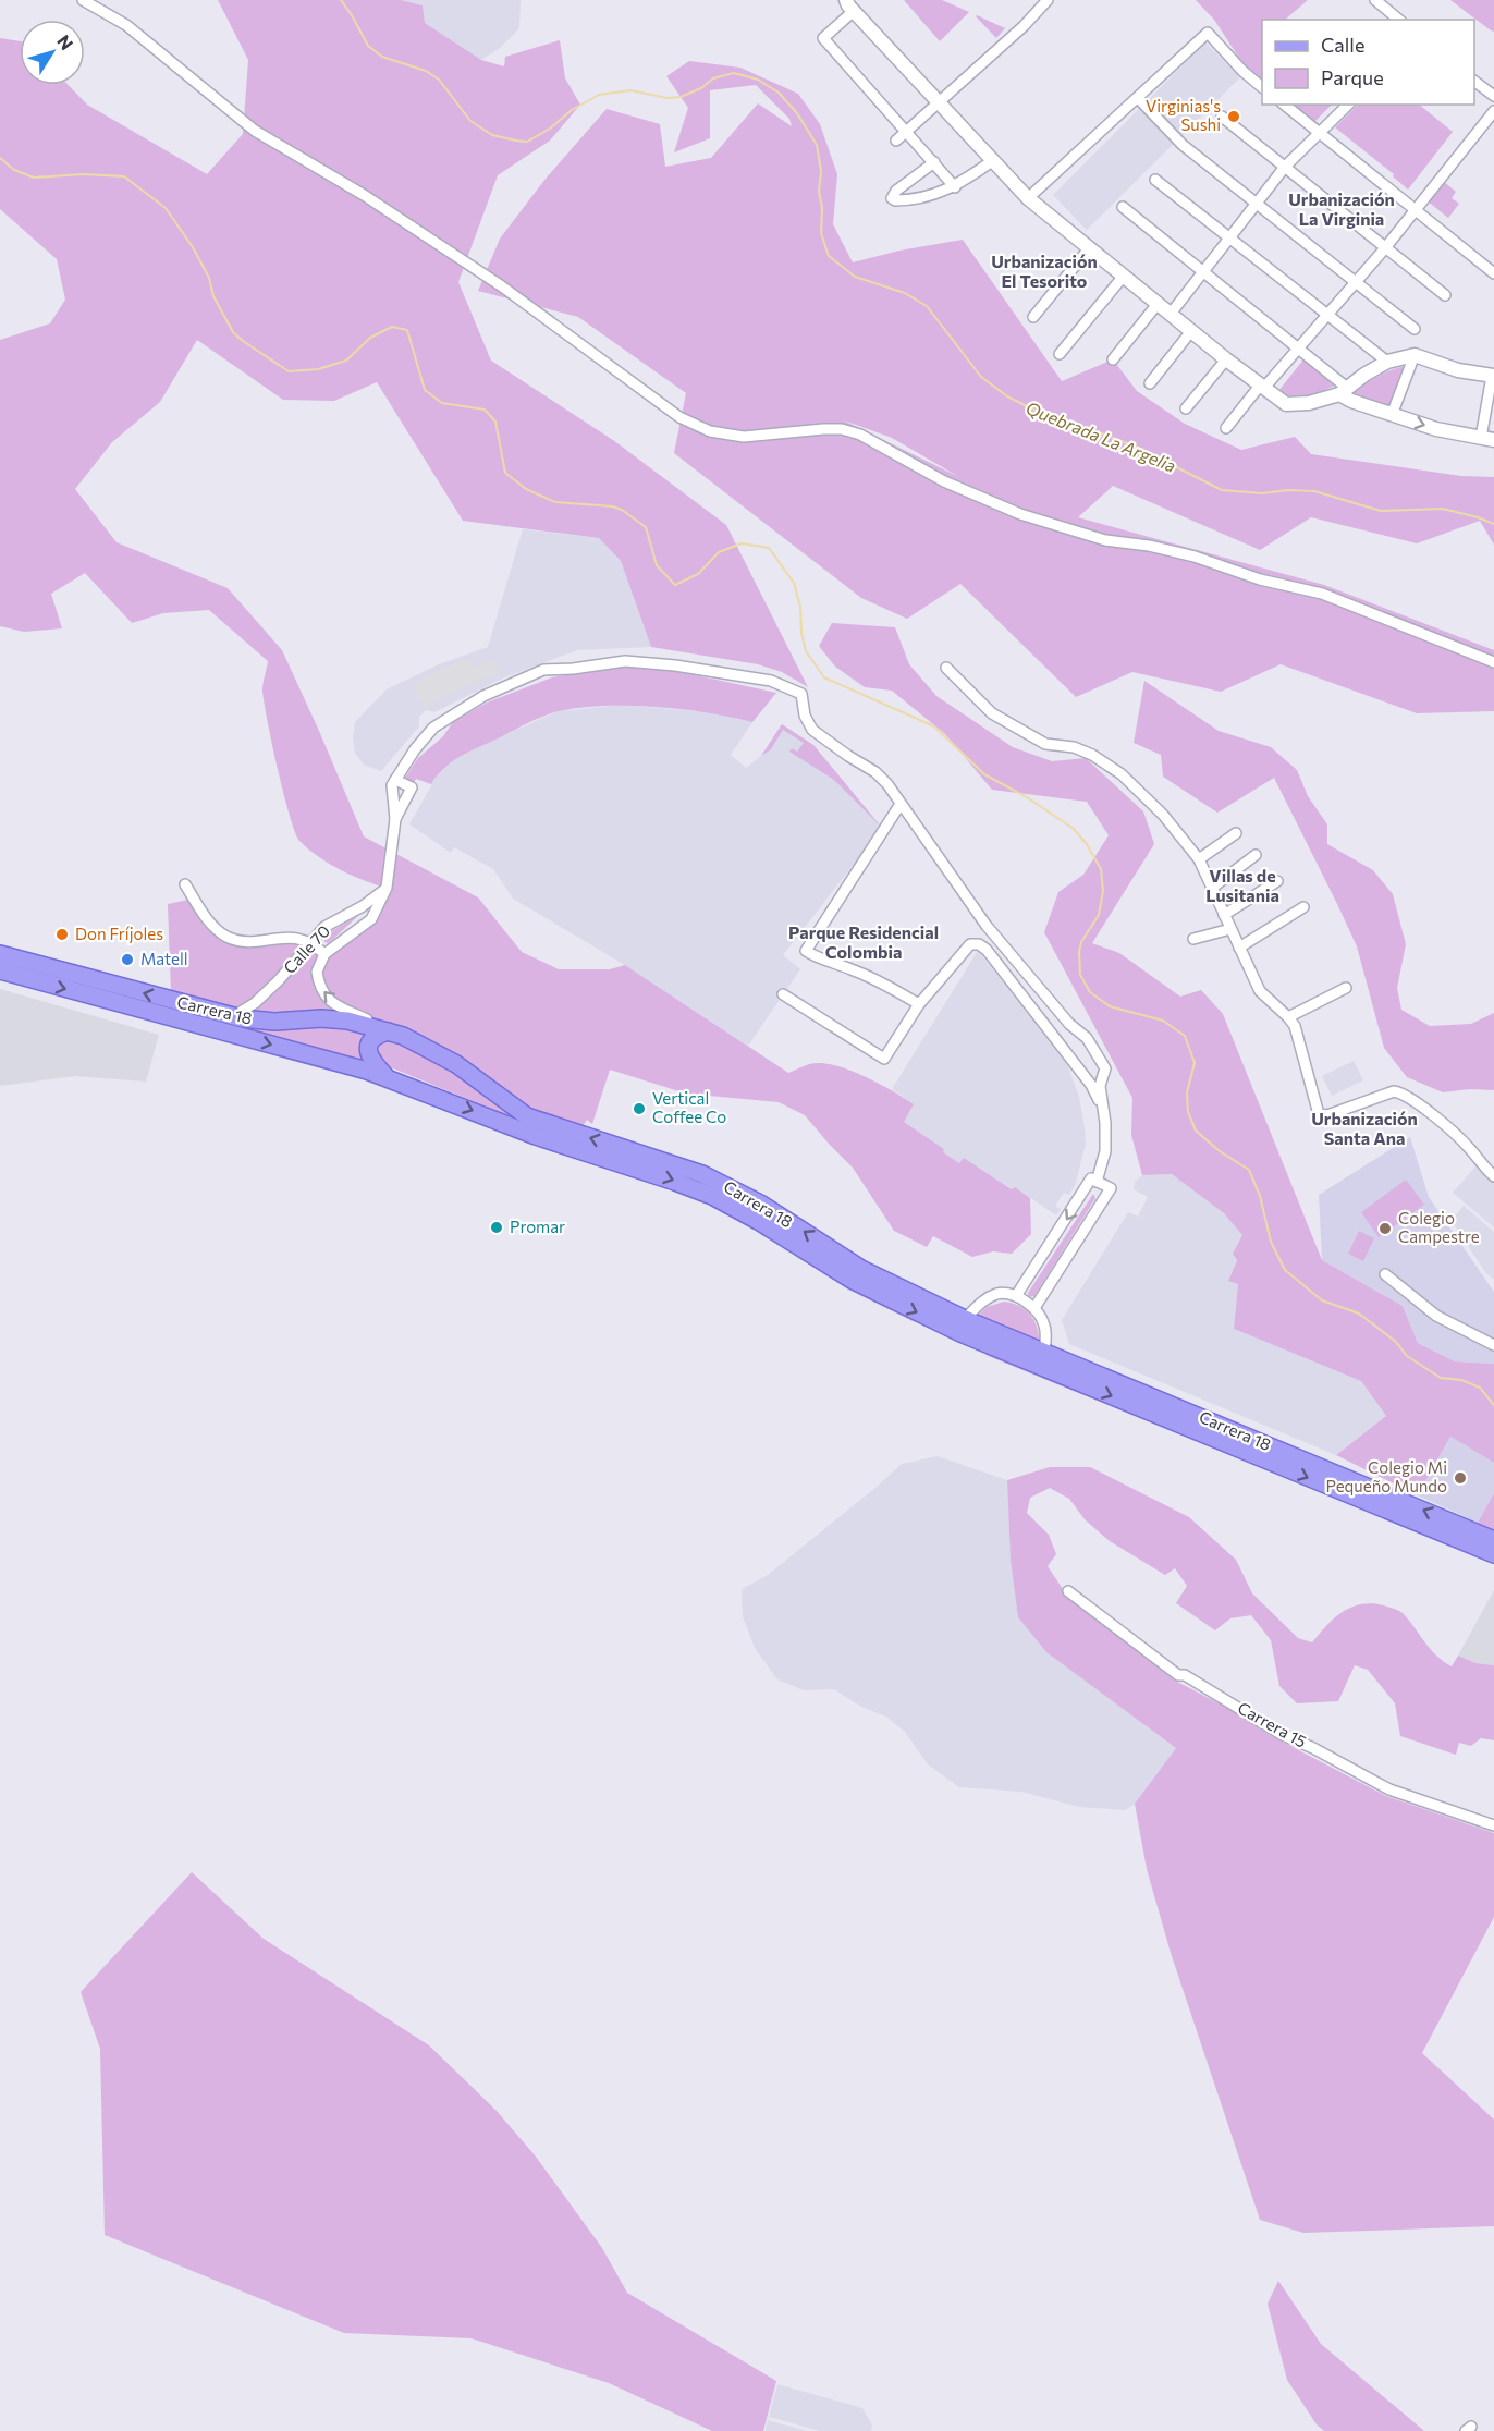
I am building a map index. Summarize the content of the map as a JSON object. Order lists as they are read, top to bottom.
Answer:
{
  "streets": {
    "main road": ["Carrera 18"],
    "street": ["Calle 70", "Carrera 15"]
  },
  "crossings": [
    ["Calle 70", "Carrera 18"]
  ],
  "districts": [
    "Urbanización La Virginia",
    "Urbanización El Tesorito",
    "Villas de Lusitania",
    "Parque Residencial Colombia",
    "Urbanización Santa Ana"
  ],
  "water": ["Quebrada La Argelia"],
  "places": [
    "Virginias's Sushi",
    "Don Fríjoles",
    "Matell",
    "Vertical Coffee Co",
    "Promar",
    "Colegio Campestre",
    "Colegio Mi Pequeño Mundo"
  ],
  "legend": ["Calle", "Parque"],
  "north": "top right"
}
